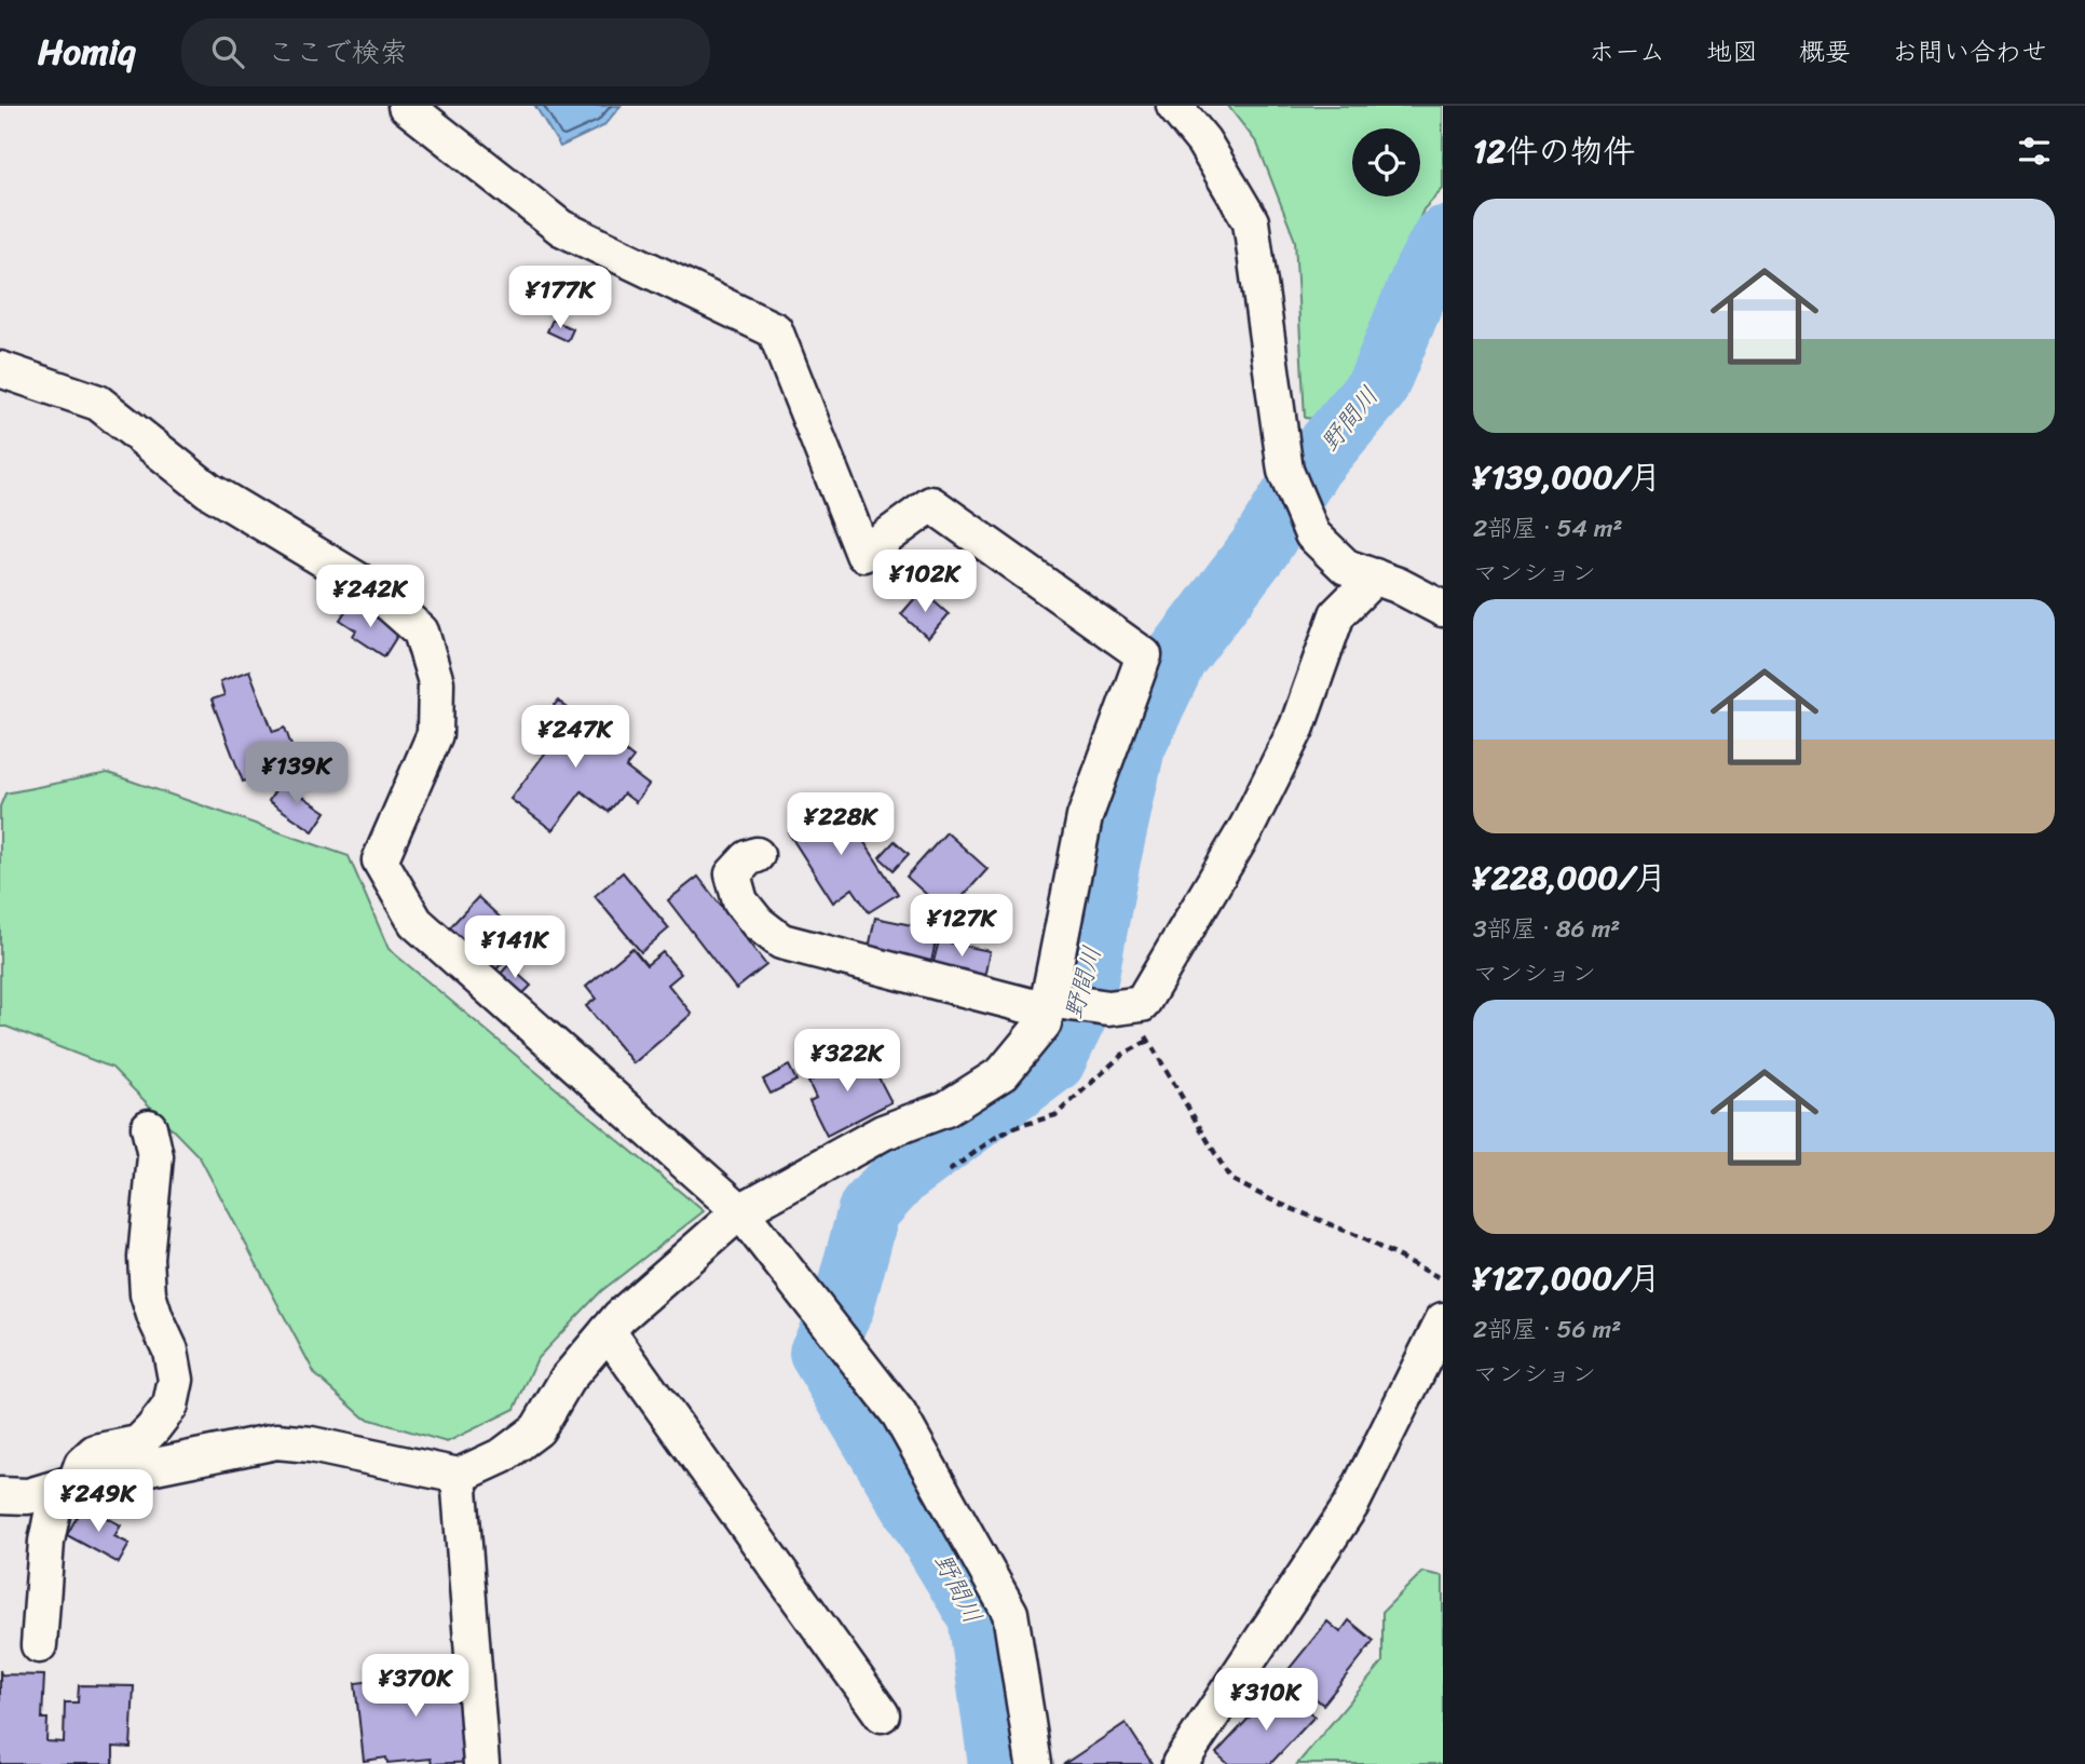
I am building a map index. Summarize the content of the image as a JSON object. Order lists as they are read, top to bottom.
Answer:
{
  "water": ["野間川"],
  "page": {
    "header": "Homiq",
    "search": "ここで検索",
    "nav": [
      "ホーム",
      "地図",
      "概要",
      "お問い合わせ"
    ],
    "heading": "12件の物件",
    "list": [
      {
        "name": "¥139,000/月",
        "note": "2部屋 · 54 m² · マンション"
      },
      {
        "name": "¥228,000/月",
        "note": "3部屋 · 86 m² · マンション"
      },
      {
        "name": "¥127,000/月",
        "note": "2部屋 · 56 m² · マンション"
      }
    ],
    "price": [
      "¥177K",
      "¥102K",
      "¥242K",
      "¥247K",
      "¥139K",
      "¥228K",
      "¥127K",
      "¥141K",
      "¥322K",
      "¥249K",
      "¥370K",
      "¥310K"
    ]
  }
}
